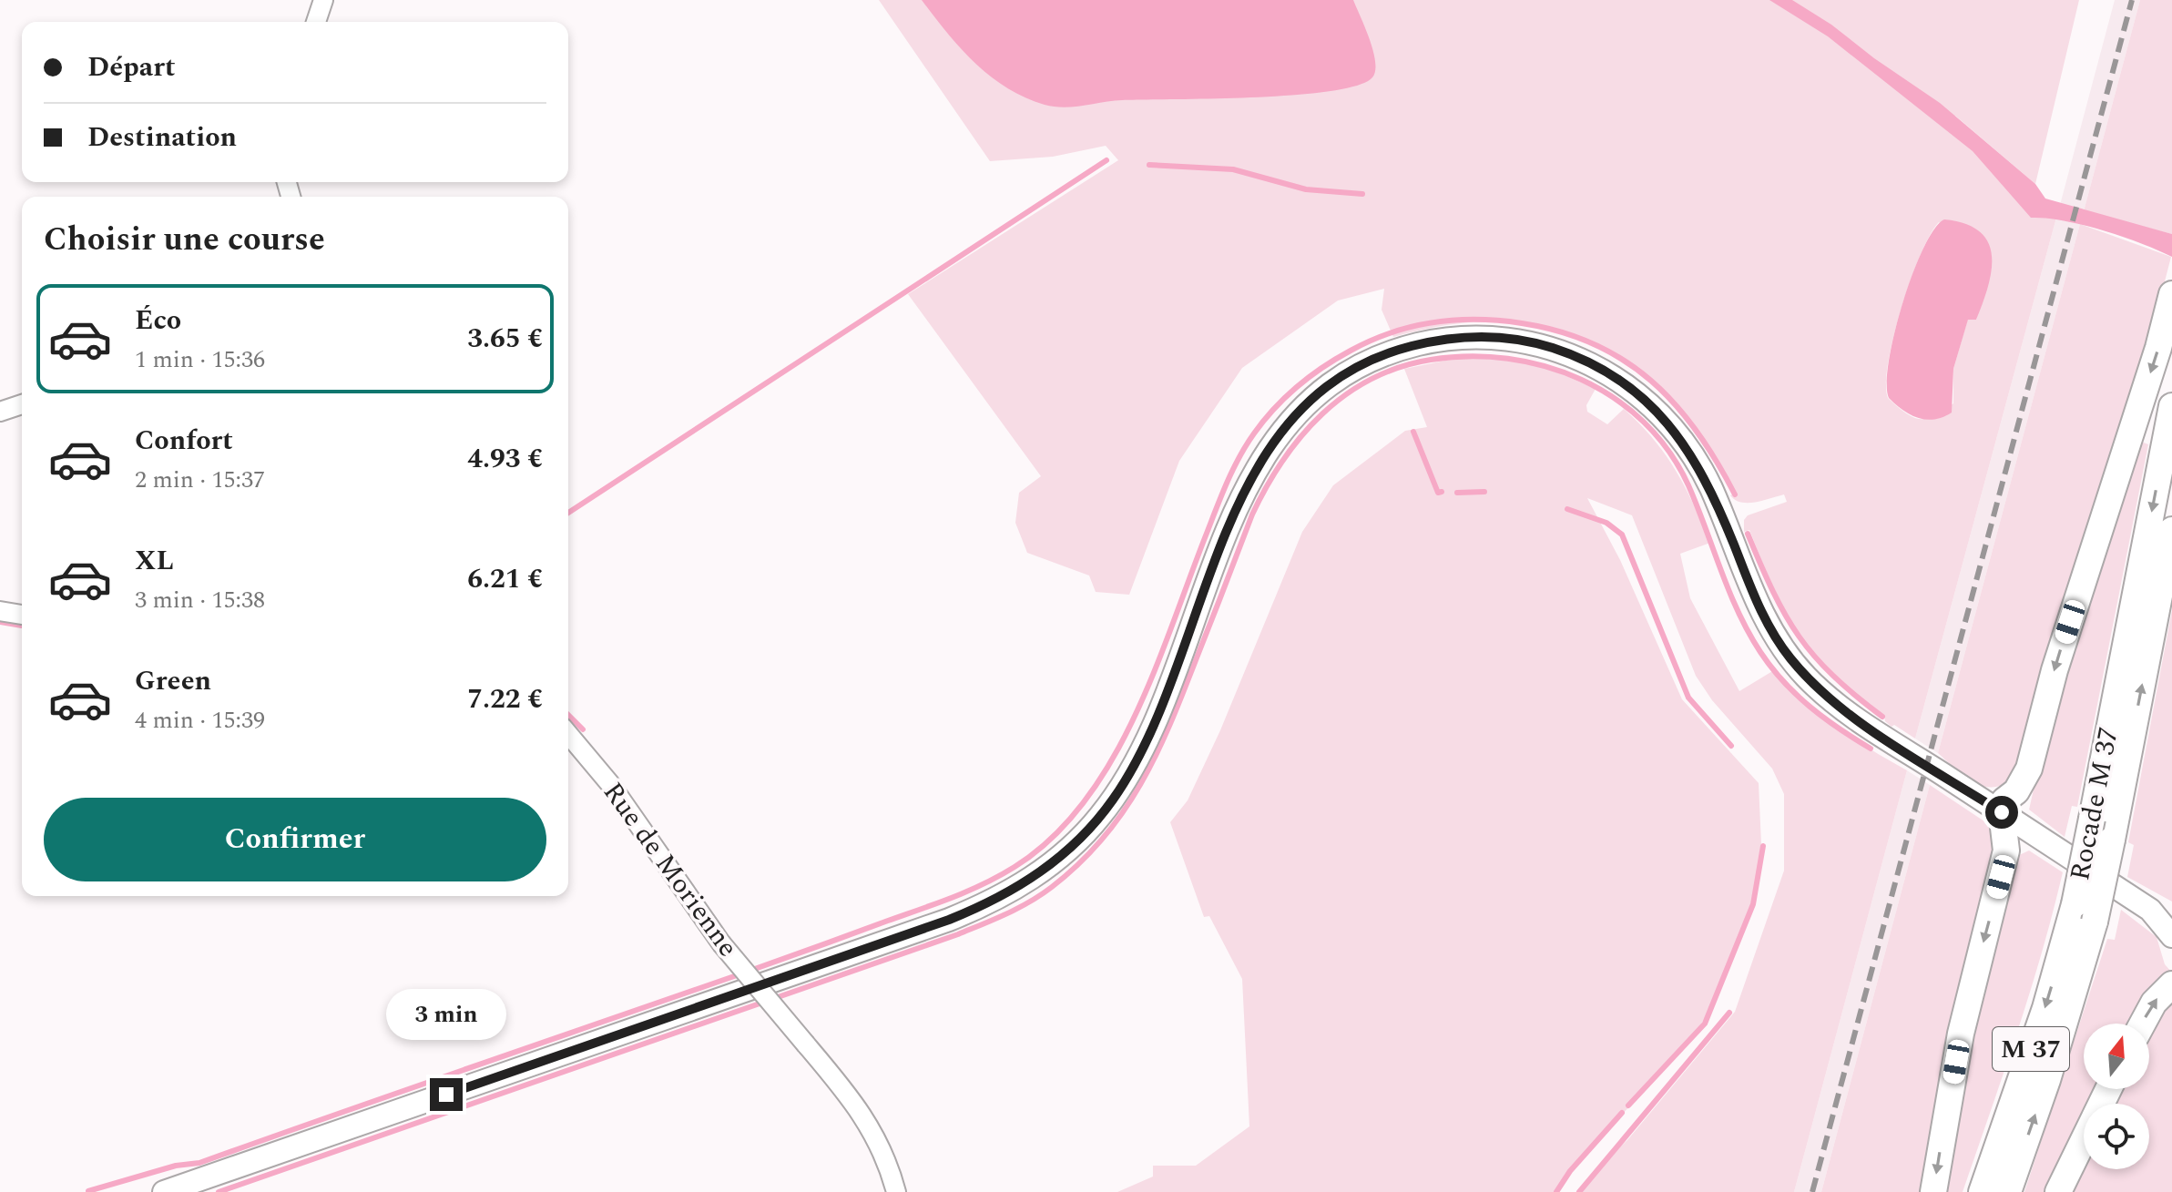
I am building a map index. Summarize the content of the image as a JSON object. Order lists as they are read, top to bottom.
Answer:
{
  "streets": {
    "highway": ["Rocade M 37", "M 37"],
    "street": ["Rue de Morienne"]
  },
  "north": "top",
  "page": {
    "banner": ["Départ", "Destination"],
    "heading": "Choisir une course",
    "list": [
      {
        "name": "Éco",
        "note": "1 min · 15:36",
        "value": "3.65 €"
      },
      {
        "name": "Confort",
        "note": "2 min · 15:37",
        "value": "4.93 €"
      },
      {
        "name": "XL",
        "note": "3 min · 15:38",
        "value": "6.21 €"
      },
      {
        "name": "Green",
        "note": "4 min · 15:39",
        "value": "7.22 €"
      }
    ],
    "buttons": "Confirmer",
    "bubble": "3 min"
  }
}
